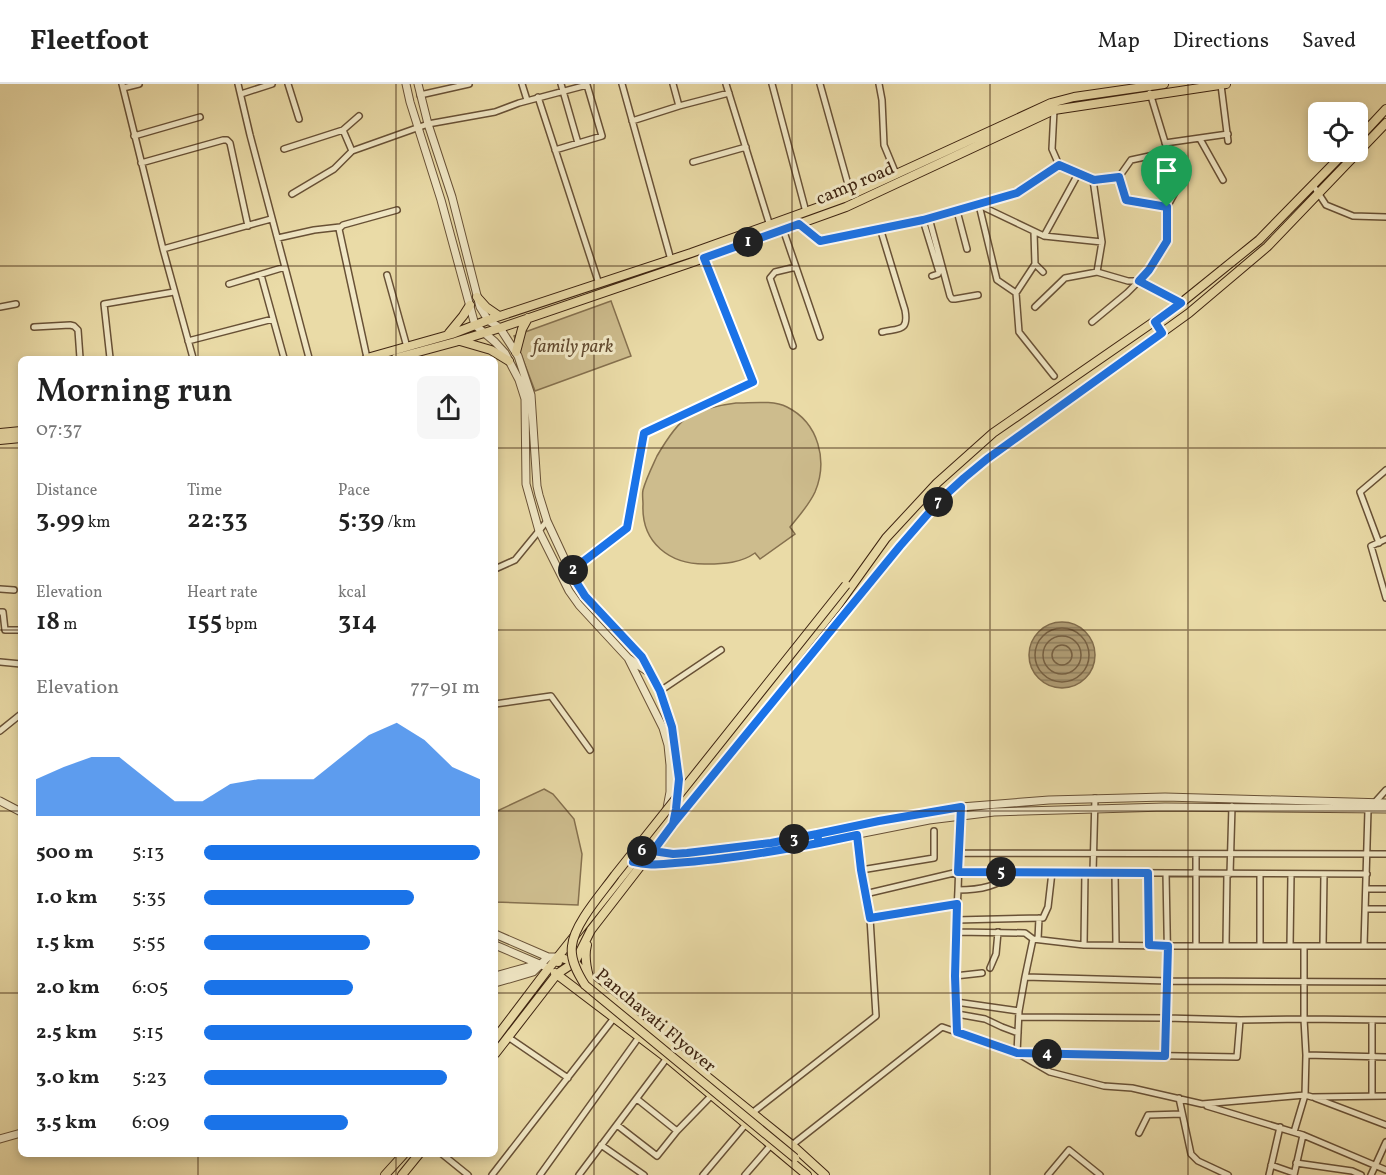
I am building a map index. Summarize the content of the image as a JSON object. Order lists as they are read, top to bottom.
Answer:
{
  "streets": {
    "main road": ["camp road", "Panchavati Flyover"]
  },
  "parks": ["family park"],
  "page": {
    "header": "Fleetfoot",
    "nav": ["Map", "Directions", "Saved"],
    "pins": [
      "1",
      "7",
      "2",
      "3",
      "6",
      "5",
      "4"
    ],
    "heading": ["Morning run", "07:37"],
    "stats": [
      ["Distance", "3.99 km"],
      ["Time", "22:33"],
      ["Pace", "5:39 /km"],
      ["Elevation", "18 m"],
      ["Heart rate", "155 bpm"],
      ["kcal", "314"]
    ],
    "chart": ["Elevation", "77–91 m"],
    "list": [
      {
        "name": "500 m",
        "note": "5:13"
      },
      {
        "name": "1.0 km",
        "note": "5:35"
      },
      {
        "name": "1.5 km",
        "note": "5:55"
      },
      {
        "name": "2.0 km",
        "note": "6:05"
      },
      {
        "name": "2.5 km",
        "note": "5:15"
      },
      {
        "name": "3.0 km",
        "note": "5:23"
      },
      {
        "name": "3.5 km",
        "note": "6:09"
      }
    ]
  }
}
